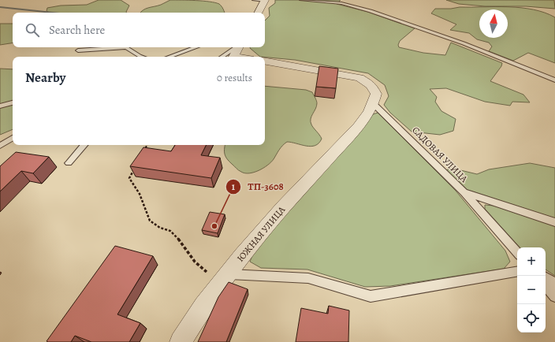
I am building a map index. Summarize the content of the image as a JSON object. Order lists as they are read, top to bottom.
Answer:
{
  "streets": {
    "street": ["ЮЖНАЯ УЛИЦА"],
    "lane": ["САДОВАЯ УЛИЦА"]
  },
  "crossings": [
    ["САДОВАЯ УЛИЦА", "ЮЖНАЯ УЛИЦА"]
  ],
  "places": ["ТП-3608"],
  "north": "top",
  "page": {
    "search": "Search here",
    "heading": ["Nearby", "0 results"],
    "map_buttons": ["+", "−"]
  }
}
